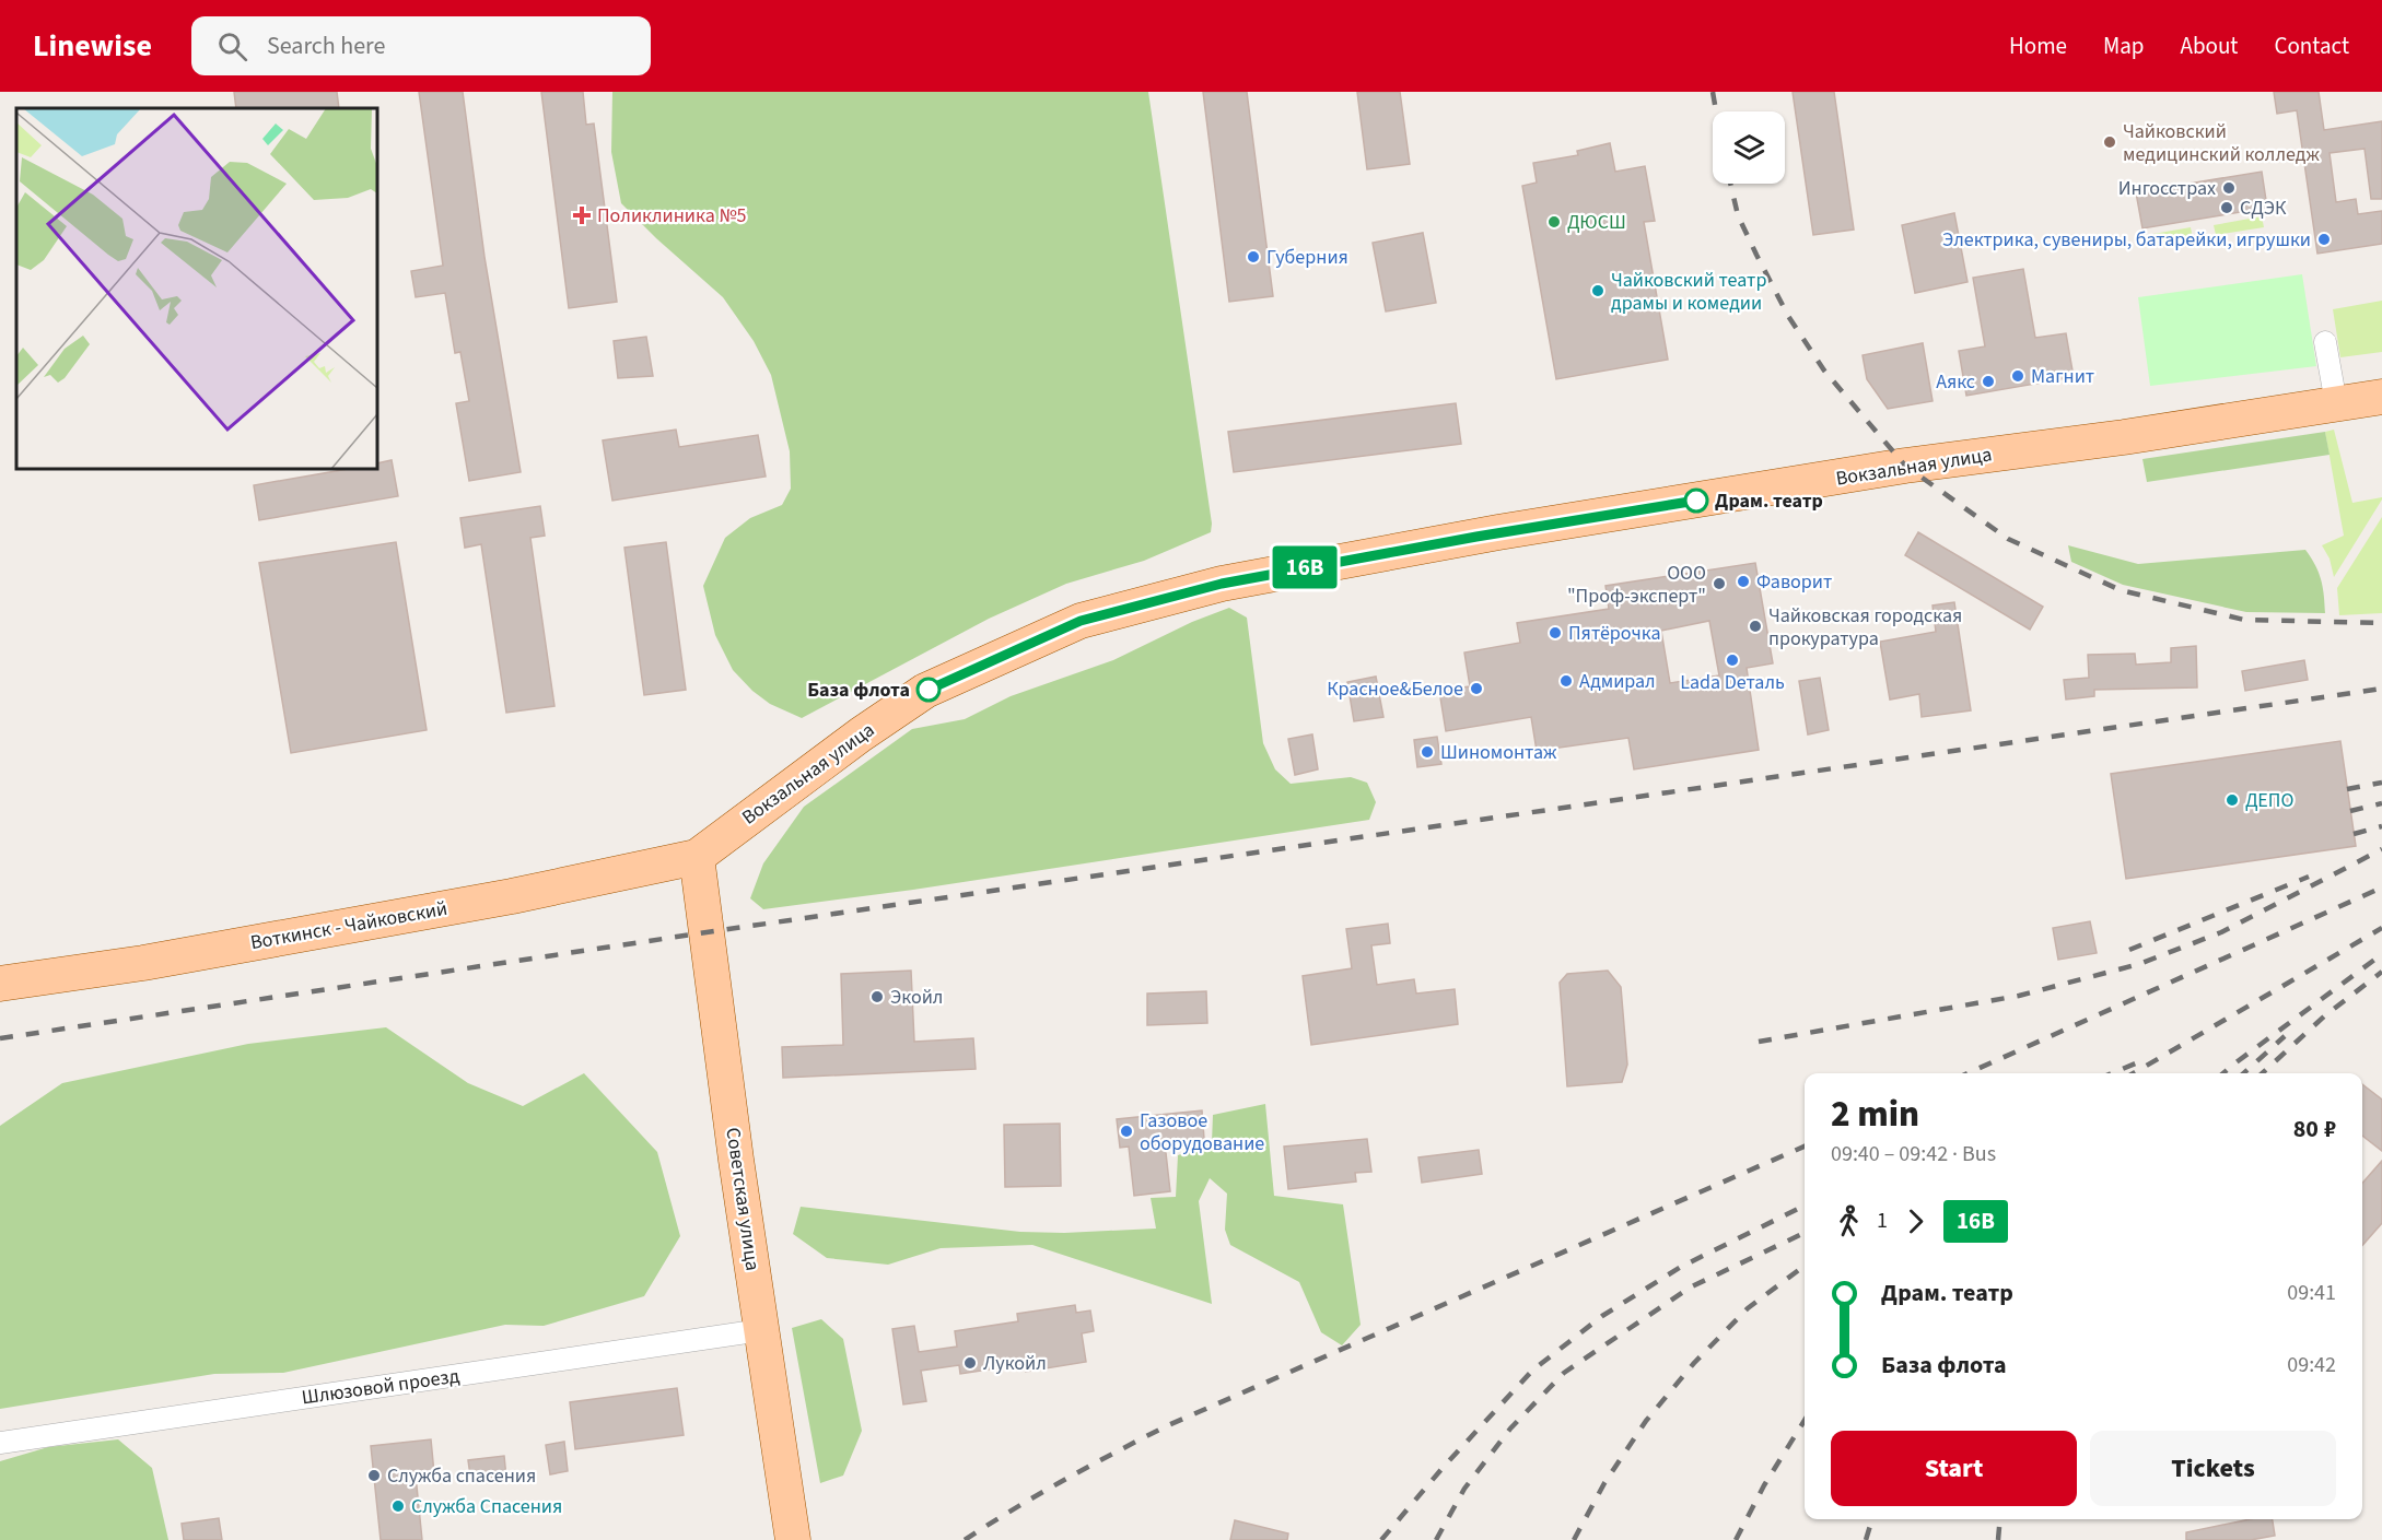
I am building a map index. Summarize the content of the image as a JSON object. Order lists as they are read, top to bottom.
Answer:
{
  "streets": {
    "main road": ["Вокзальная улица", "Воткинск - Чайковский", "Советская улица"],
    "street": ["Шлюзовой проезд"]
  },
  "crossings": [
    ["Вокзальная улица", "Воткинск - Чайковский"],
    ["Вокзальная улица", "Советская улица"],
    ["Воткинск - Чайковский", "Советская улица"],
    ["Советская улица", "Шлюзовой проезд"]
  ],
  "places": {
    "other": [
      "Чайковский медицинский колледж",
      "Ингосстрах",
      "СДЭК",
      "ДЮСШ",
      "Электрика, сувениры, батарейки, игрушки",
      "Губерния",
      "Чайковский театр драмы и комедии",
      "Магнит",
      "Аякс",
      "Драм. театр",
      "Фаворит",
      "ООО \"Проф-эксперт\"",
      "Чайковская городская прокуратура",
      "Пятёрочка",
      "Lada Dеталь",
      "Адмирал",
      "Красное&Белое",
      "База флота",
      "Шиномонтаж",
      "ДЕПО",
      "Экойл",
      "Газовое оборудование",
      "Лукойл",
      "Служба спасения",
      "Служба Спасения"
    ],
    "health": ["Поликлиника №5"]
  },
  "lines": ["bus line 16В"],
  "page": {
    "header": "Linewise",
    "search": "Search here",
    "nav": [
      "Home",
      "Map",
      "About",
      "Contact"
    ],
    "on_map": "16В",
    "heading": ["2 min", "09:40 – 09:42 · Bus", "80 ₽"],
    "legs": ["1", "16В"],
    "list": [
      {
        "name": "Драм. театр",
        "value": "09:41"
      },
      {
        "name": "База флота",
        "value": "09:42"
      }
    ],
    "buttons": ["Start", "Tickets"]
  }
}
